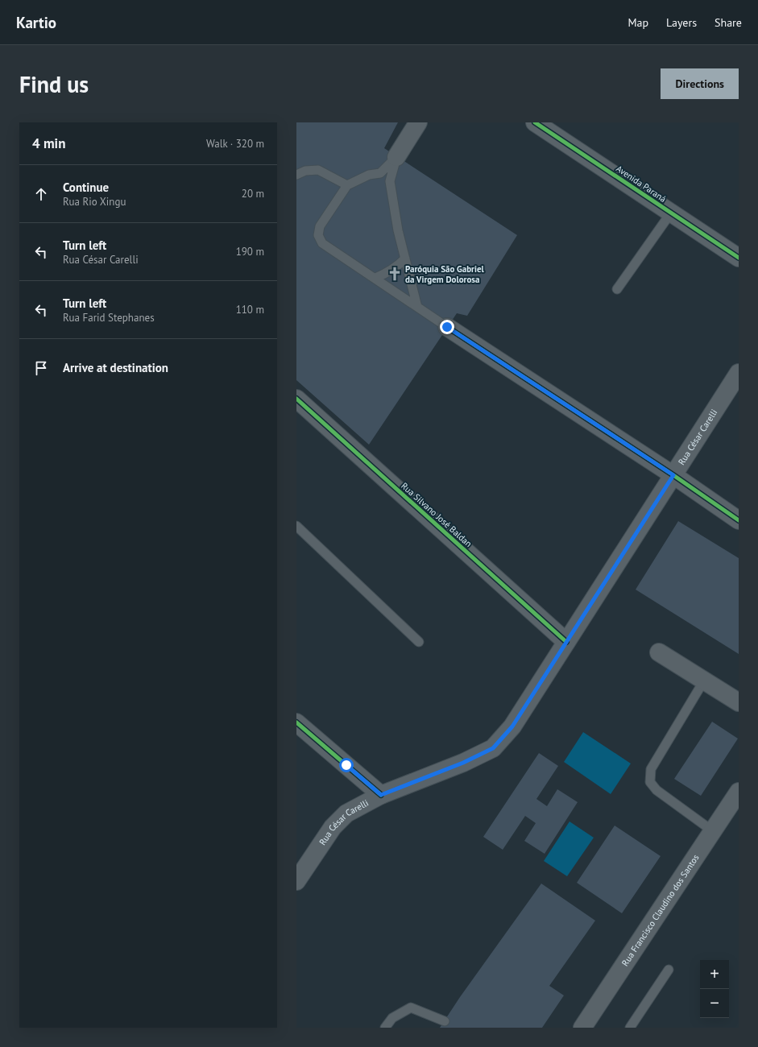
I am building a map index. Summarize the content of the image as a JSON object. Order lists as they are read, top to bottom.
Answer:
{
  "streets": {
    "street": [
      "Avenida Paraná",
      "Rua César Carelli",
      "Rua Silvano José Baldan",
      "Rua Francisco Claudino dos Santos"
    ]
  },
  "crossings": [
    ["Rua César Carelli", "Rua Silvano José Baldan"]
  ],
  "places": {
    "church": ["Paróquia São Gabriel da Virgem Dolorosa"]
  },
  "page": {
    "header": "Kartio",
    "nav": ["Map", "Layers", "Share"],
    "buttons": "Directions",
    "title": "Find us",
    "heading": ["4 min", "Walk · 320 m"],
    "list": [
      ["Continue", "Rua Rio Xingu", "20 m"],
      ["Turn left", "Rua César Carelli", "190 m"],
      ["Turn left", "Rua Farid Stephanes", "110 m"],
      "Arrive at destination"
    ],
    "map_buttons": ["+", "−"]
  }
}
